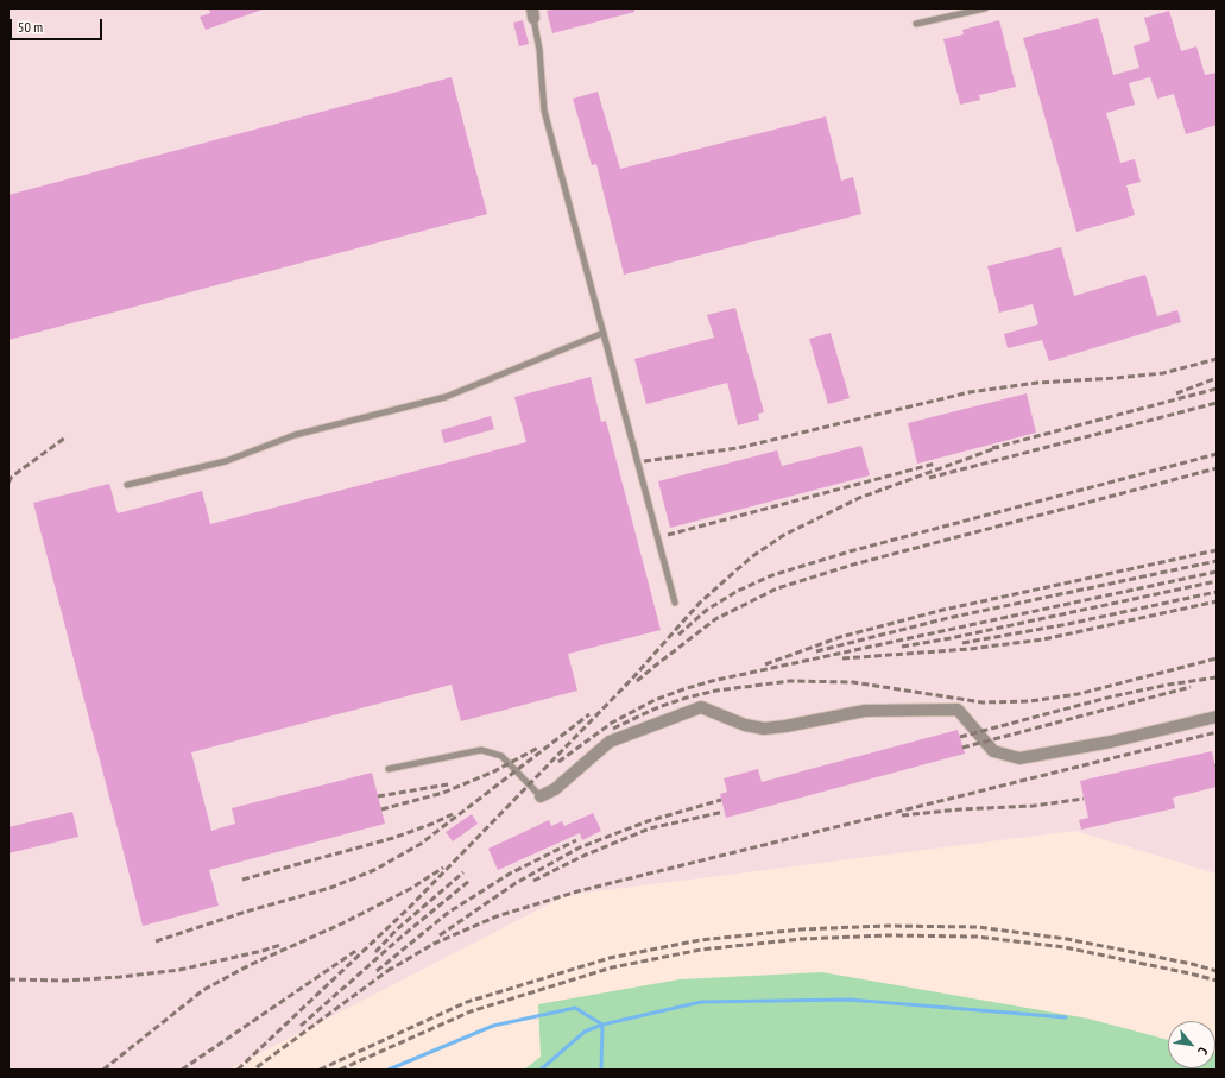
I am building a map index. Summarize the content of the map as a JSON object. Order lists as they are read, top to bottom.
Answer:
{
  "scale_bar": "50 m",
  "north": "bottom right"
}
